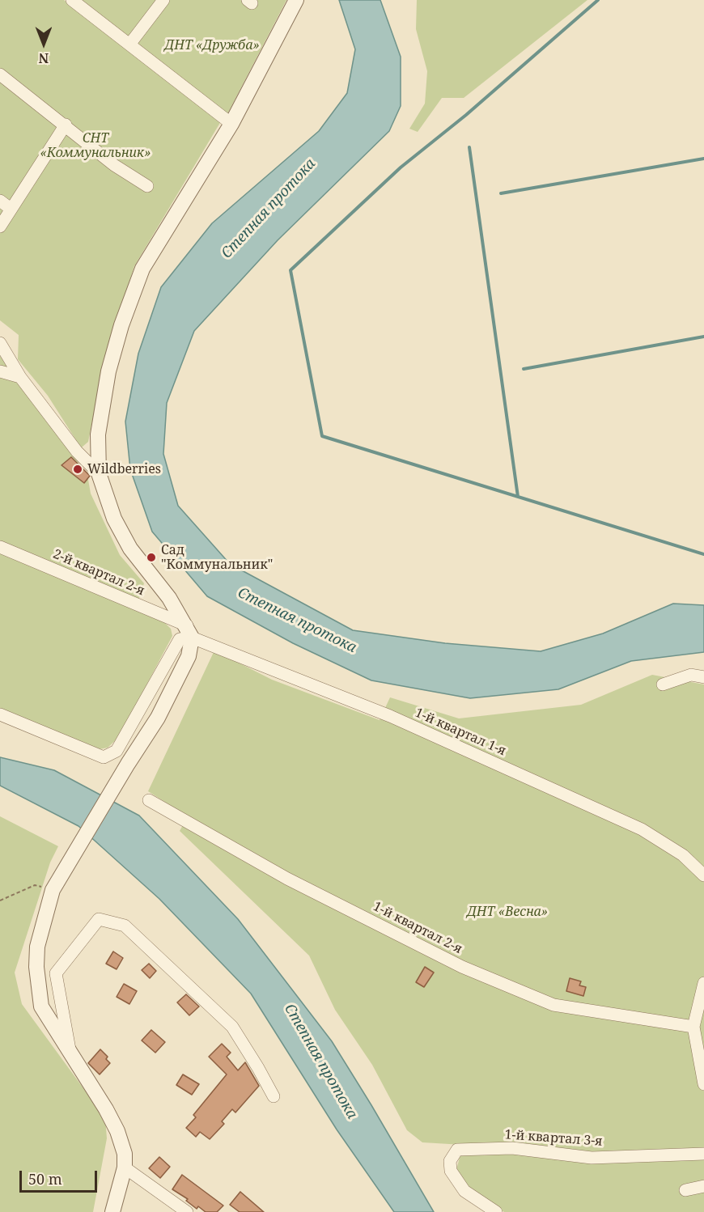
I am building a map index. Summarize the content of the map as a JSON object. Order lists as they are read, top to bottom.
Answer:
{
  "streets": {
    "street": [
      "2-й квартал 2-я",
      "1-й квартал 1-я",
      "1-й квартал 2-я",
      "1-й квартал 3-я"
    ]
  },
  "crossings": [
    ["2-й квартал 2-я", "1-й квартал 1-я"]
  ],
  "water": ["Степная протока"],
  "parks": ["ДНТ «Дружба»", "СНТ «Коммунальник»", "ДНТ «Весна»"],
  "places": ["Wildberries", "Сад \"Коммунальник\""],
  "scale_bar": "50 m",
  "north": "bottom"
}
